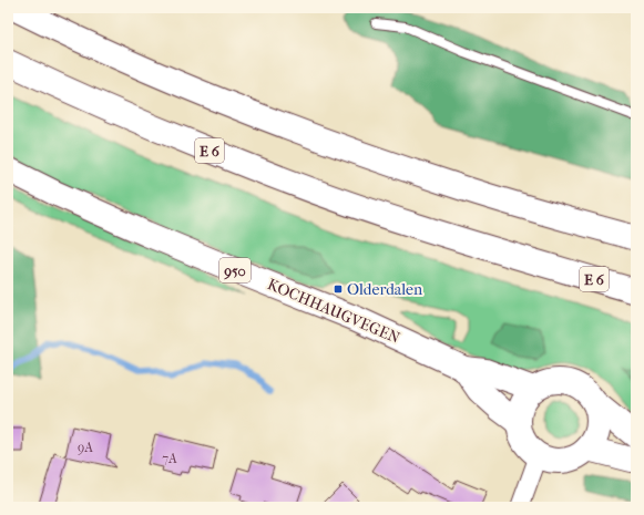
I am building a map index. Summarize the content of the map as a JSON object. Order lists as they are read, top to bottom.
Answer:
{
  "streets": {
    "main road": ["E 6", "950", "KOCHHAUGVEGEN"]
  },
  "places": {
    "transit": ["Olderdalen"]
  },
  "house_numbers": ["9A", "7A"]
}
